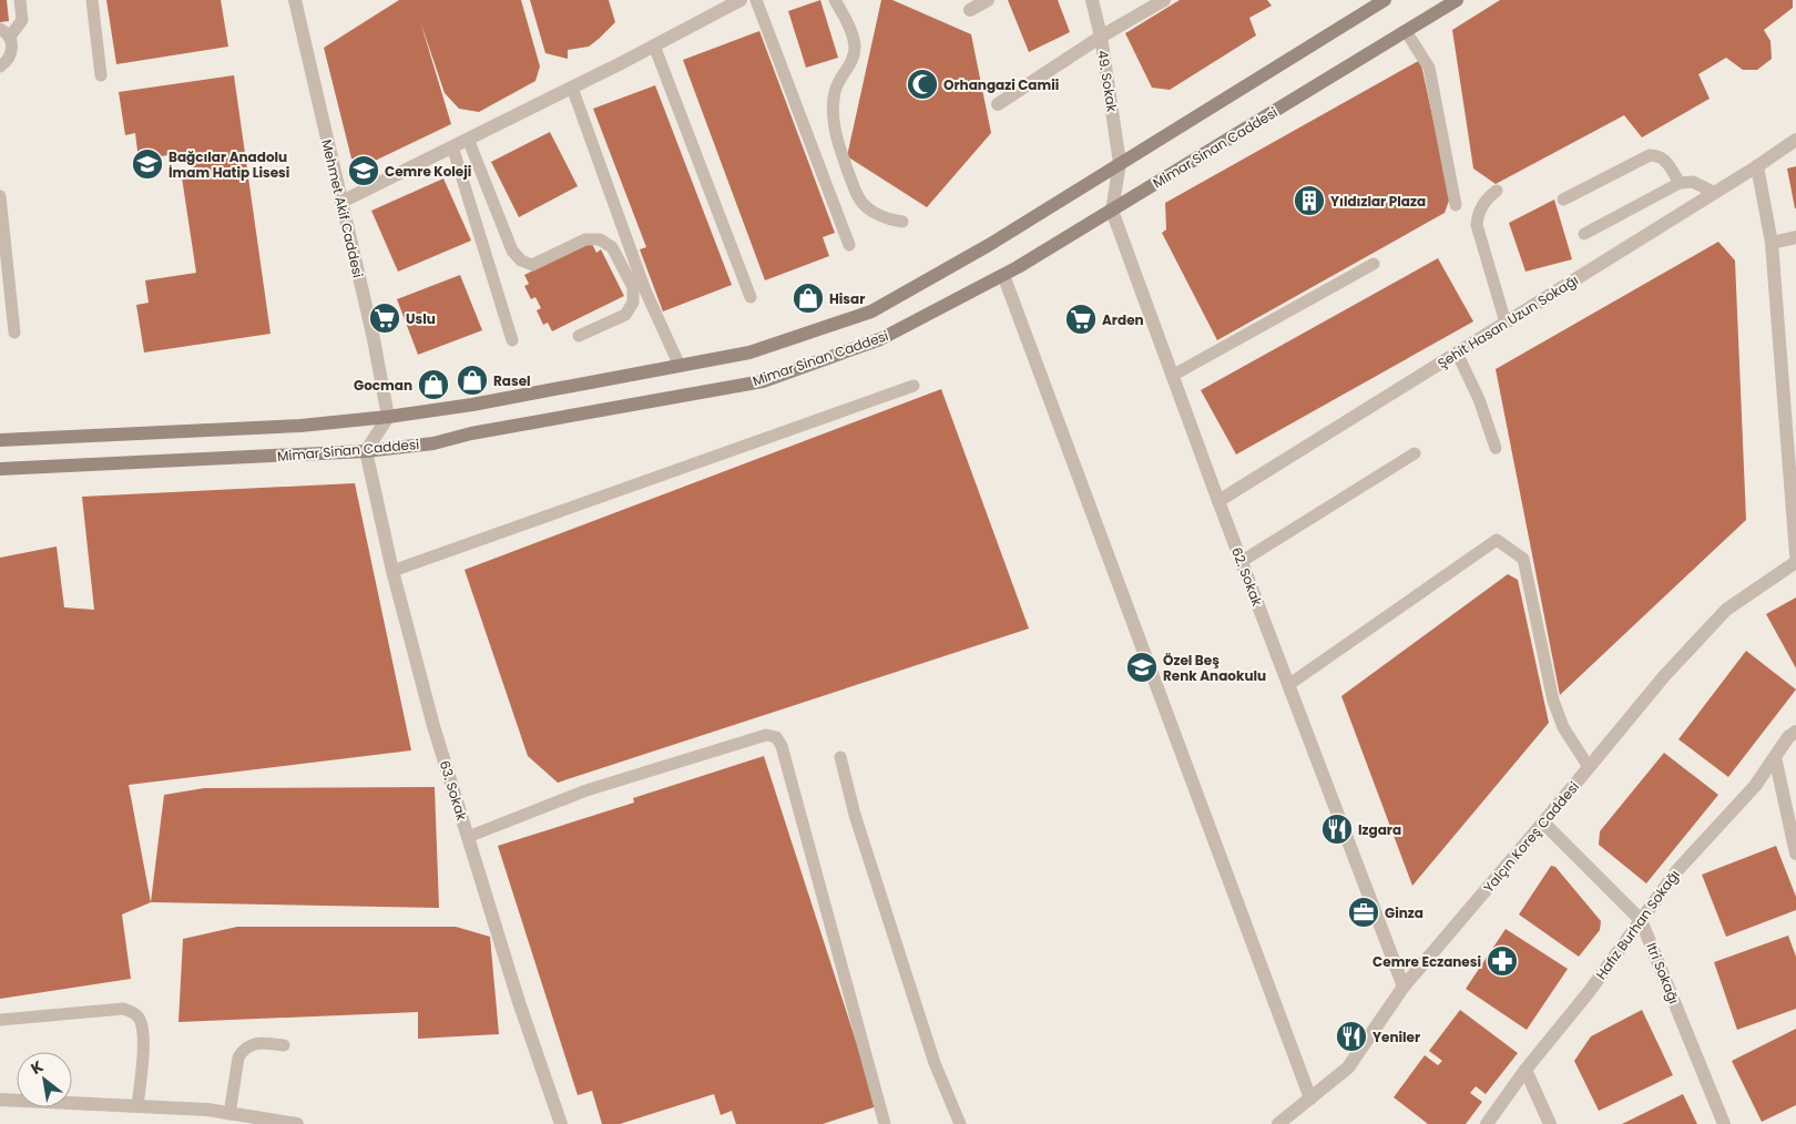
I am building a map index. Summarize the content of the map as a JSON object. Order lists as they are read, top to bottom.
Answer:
{
  "streets": {
    "main road": ["Mimar Sinan Caddesi"],
    "street": [
      "49. Sokak",
      "Mehmet Akif Caddesi",
      "Şehit Hasan Uzun Sokağı",
      "62. Sokak",
      "63. Sokak",
      "Yalçın Koreş Caddesi",
      "Hafız Burhan Sokağı",
      "Itri Sokağı"
    ]
  },
  "crossings": [
    ["49. Sokak", "Mimar Sinan Caddesi"],
    ["49. Sokak", "62. Sokak"],
    ["Mimar Sinan Caddesi", "Mehmet Akif Caddesi"],
    ["Mimar Sinan Caddesi", "62. Sokak"],
    ["Mimar Sinan Caddesi", "63. Sokak"],
    ["Şehit Hasan Uzun Sokağı", "62. Sokak"],
    ["62. Sokak", "Yalçın Koreş Caddesi"],
    ["Yalçın Koreş Caddesi", "Itri Sokağı"],
    ["Hafız Burhan Sokağı", "Itri Sokağı"]
  ],
  "places": {
    "mosque": ["Orhangazi Camii"],
    "school or university": ["Bağcılar Anadolu İmam Hatip Lisesi", "Cemre Koleji", "Özel Beş Renk Anaokulu"],
    "building": ["Yıldızlar Plaza"],
    "shop": ["Hisar", "Rasel", "Gocman"],
    "supermarket": ["Uslu", "Arden"],
    "restaurant": ["Izgara", "Yeniler"],
    "office": ["Ginza"],
    "pharmacy": ["Cemre Eczanesi"]
  },
  "north": "top left"
}
